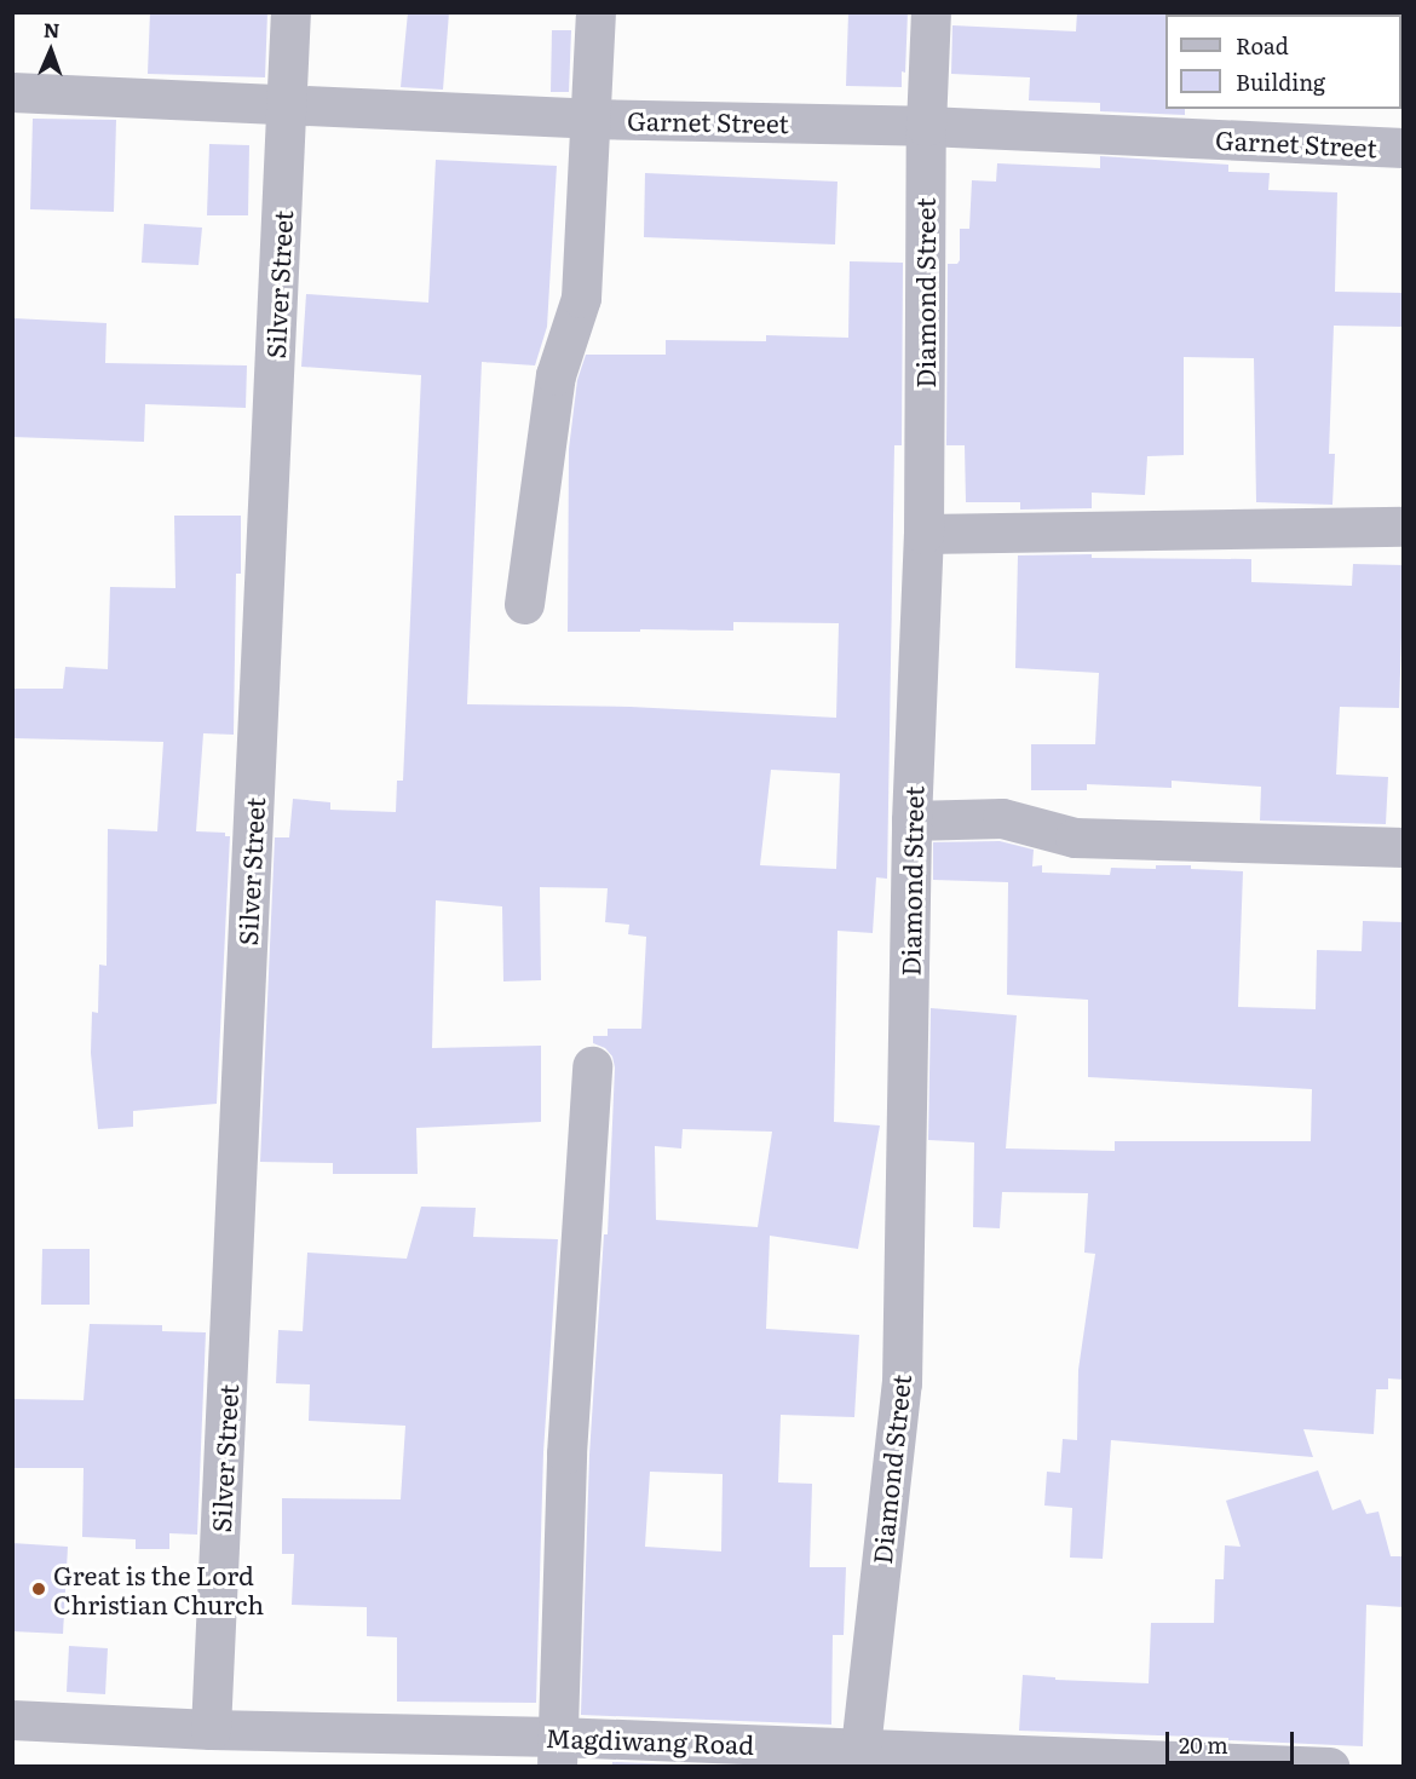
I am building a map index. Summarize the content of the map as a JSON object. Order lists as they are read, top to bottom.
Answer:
{
  "streets": {
    "street": [
      "Garnet Street",
      "Silver Street",
      "Diamond Street",
      "Magdiwang Road"
    ]
  },
  "crossings": [
    ["Garnet Street", "Silver Street"],
    ["Garnet Street", "Diamond Street"],
    ["Silver Street", "Magdiwang Road"],
    ["Diamond Street", "Magdiwang Road"]
  ],
  "places": ["Great is the Lord Christian Church"],
  "legend": ["Road", "Building"],
  "scale_bar": "20 m",
  "north": "top"
}
